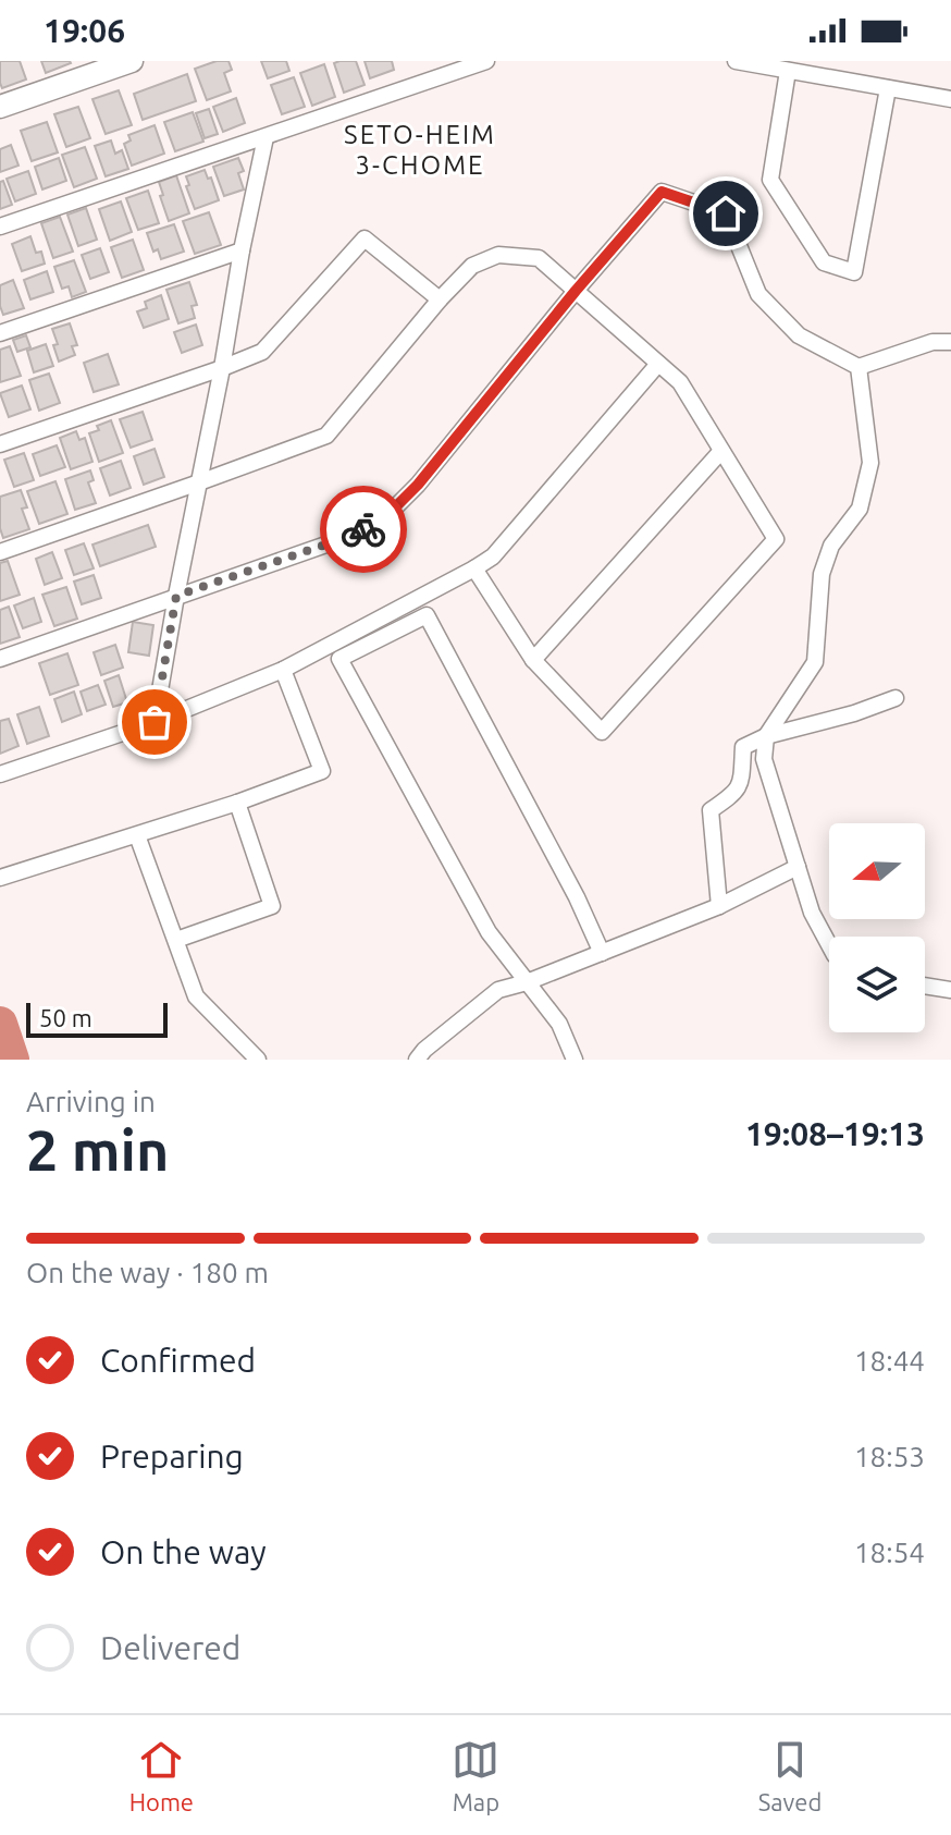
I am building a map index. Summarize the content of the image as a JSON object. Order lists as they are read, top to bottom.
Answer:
{
  "districts": ["SETO-HEIM 3-CHOME"],
  "scale_bar": "50 m",
  "north": "left",
  "page": {
    "status": "19:06",
    "scale": "50 m",
    "heading": ["2 min", "Arriving in", "19:08–19:13"],
    "bar": "On the way · 180 m",
    "list": [
      ["Confirmed", "18:44"],
      ["Preparing", "18:53"],
      ["On the way", "18:54"],
      "Delivered"
    ],
    "tabs": ["Home", "Map", "Saved"]
  }
}
